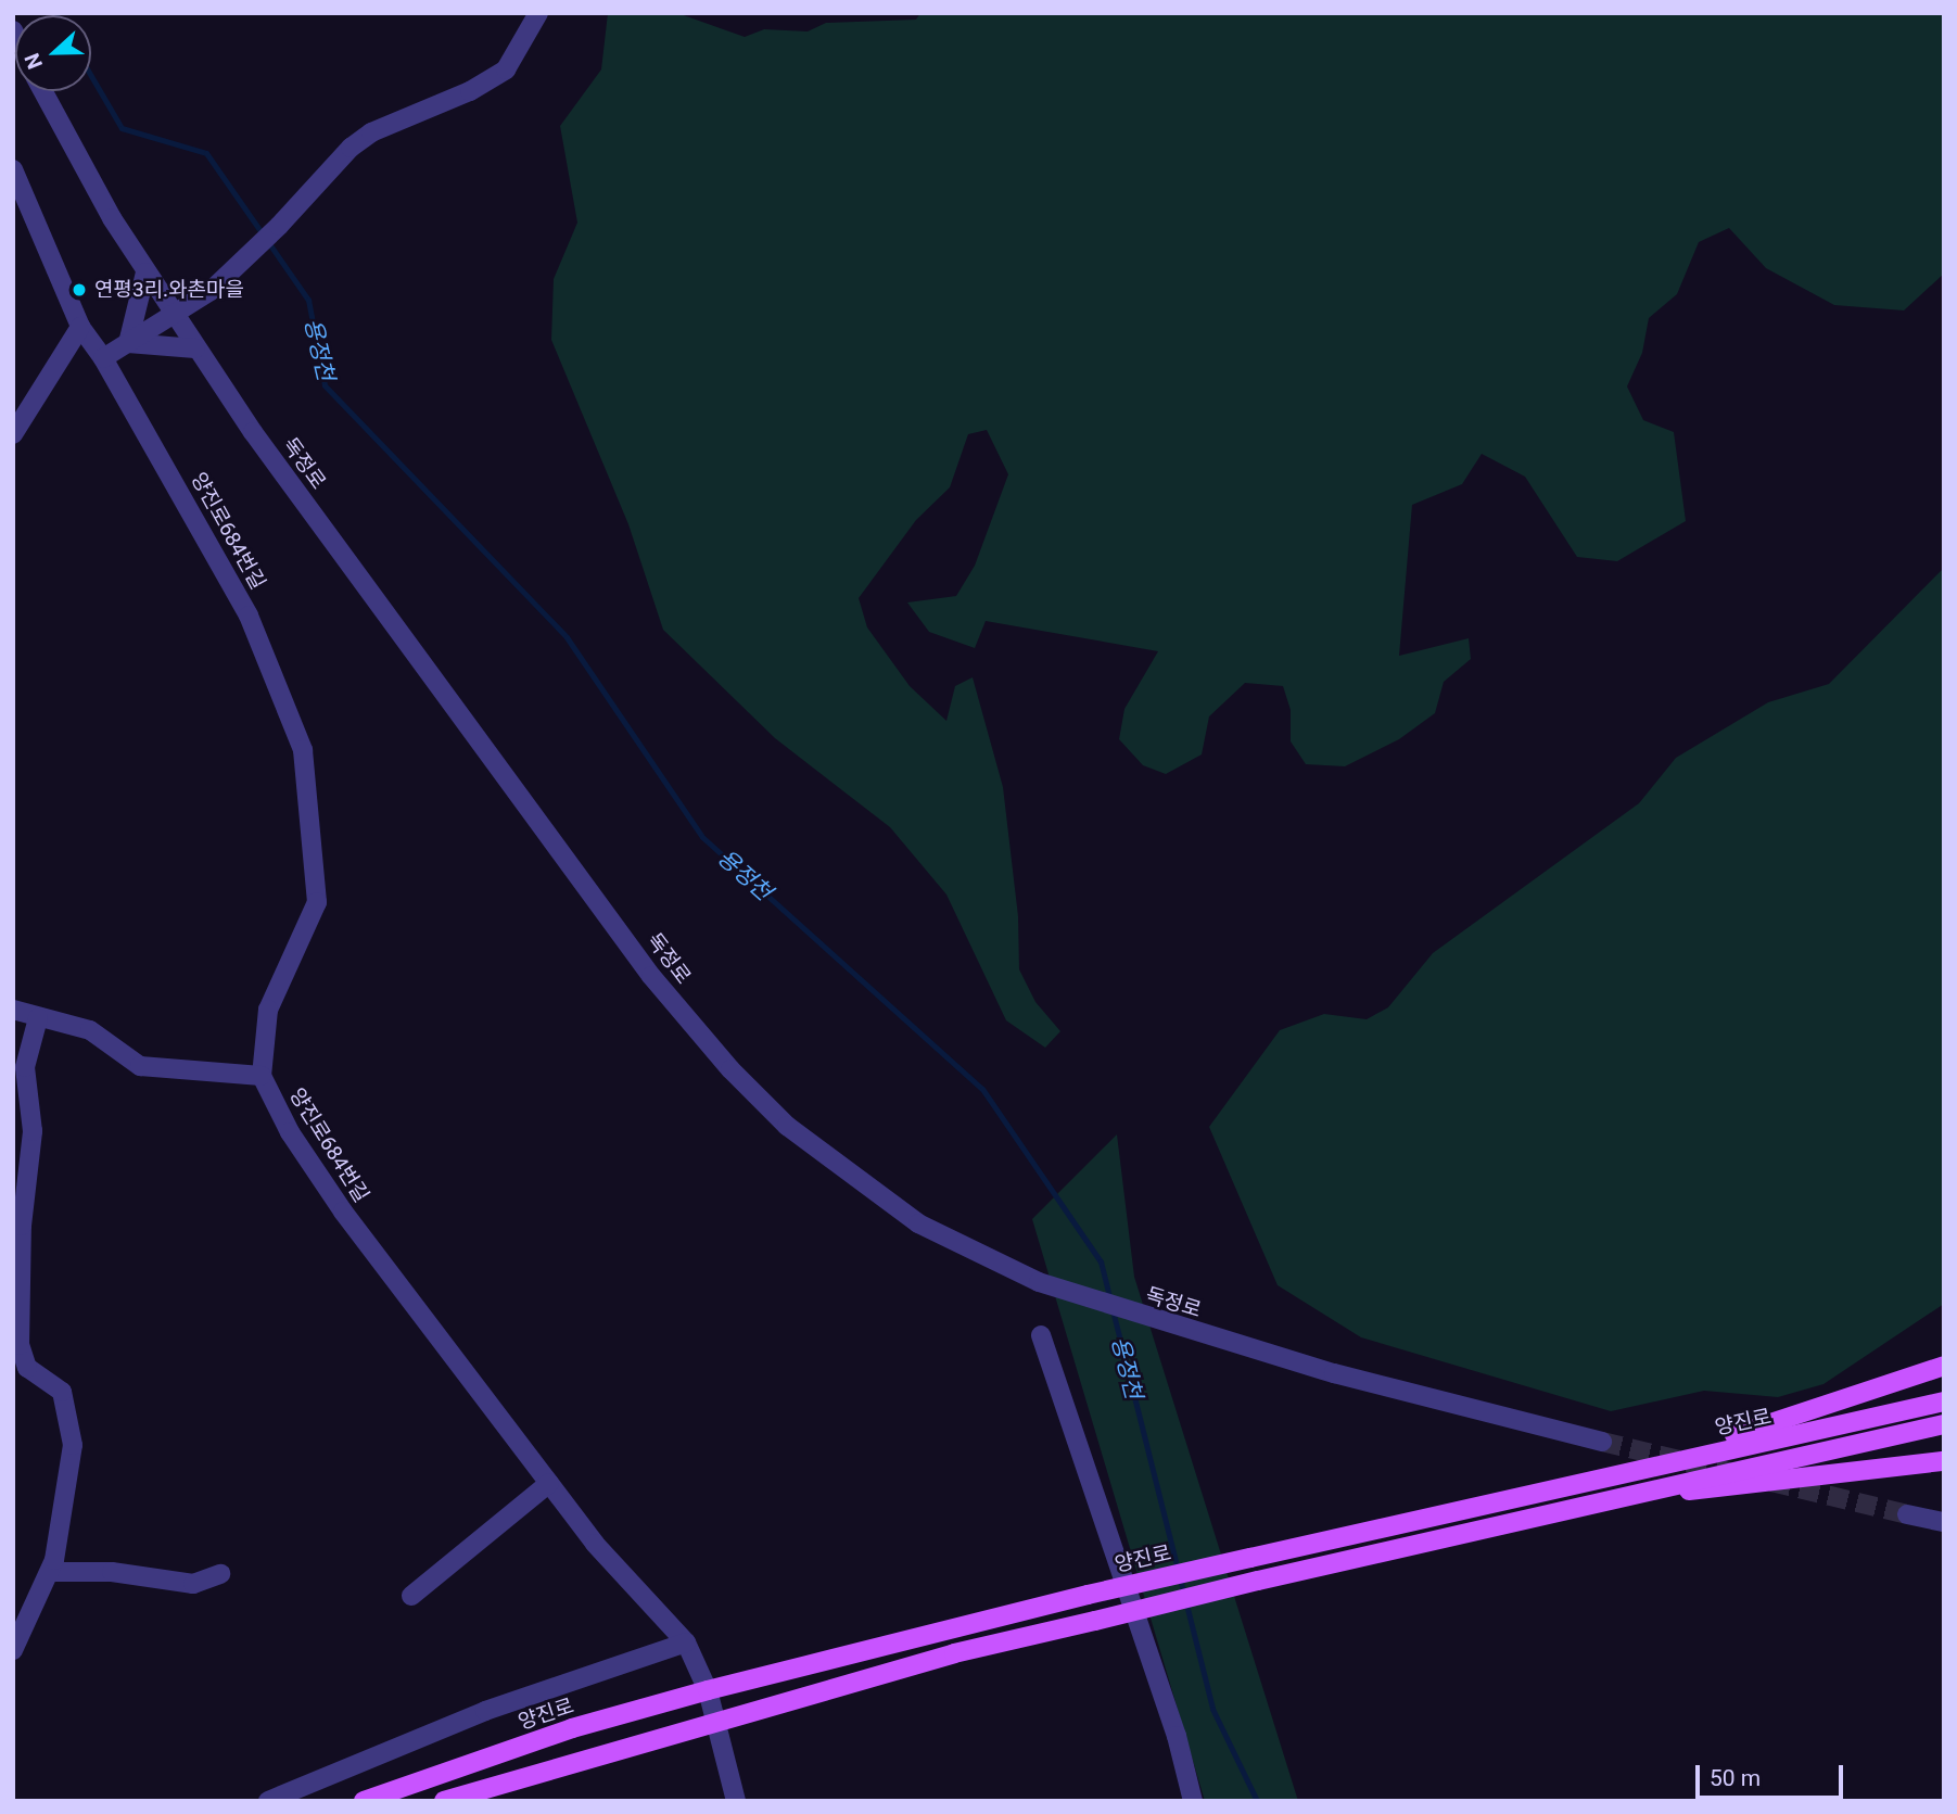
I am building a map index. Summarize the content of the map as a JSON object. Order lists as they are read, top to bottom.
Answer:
{
  "streets": {
    "main road": ["양진로"],
    "street": ["독정로", "양진로684번길"]
  },
  "crossings": [
    ["양진로684번길", "양진로"]
  ],
  "water": ["용정천"],
  "places": ["연평3리.와촌마을"],
  "scale_bar": "50 m",
  "north": "left"
}
